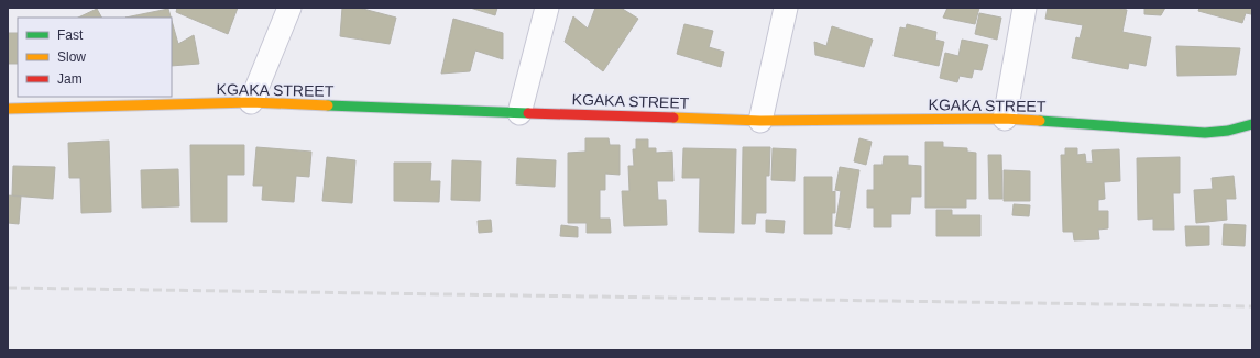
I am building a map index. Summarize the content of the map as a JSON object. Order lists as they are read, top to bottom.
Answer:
{
  "streets": {
    "street": ["KGAKA STREET"]
  },
  "legend": ["Fast", "Slow", "Jam"]
}
